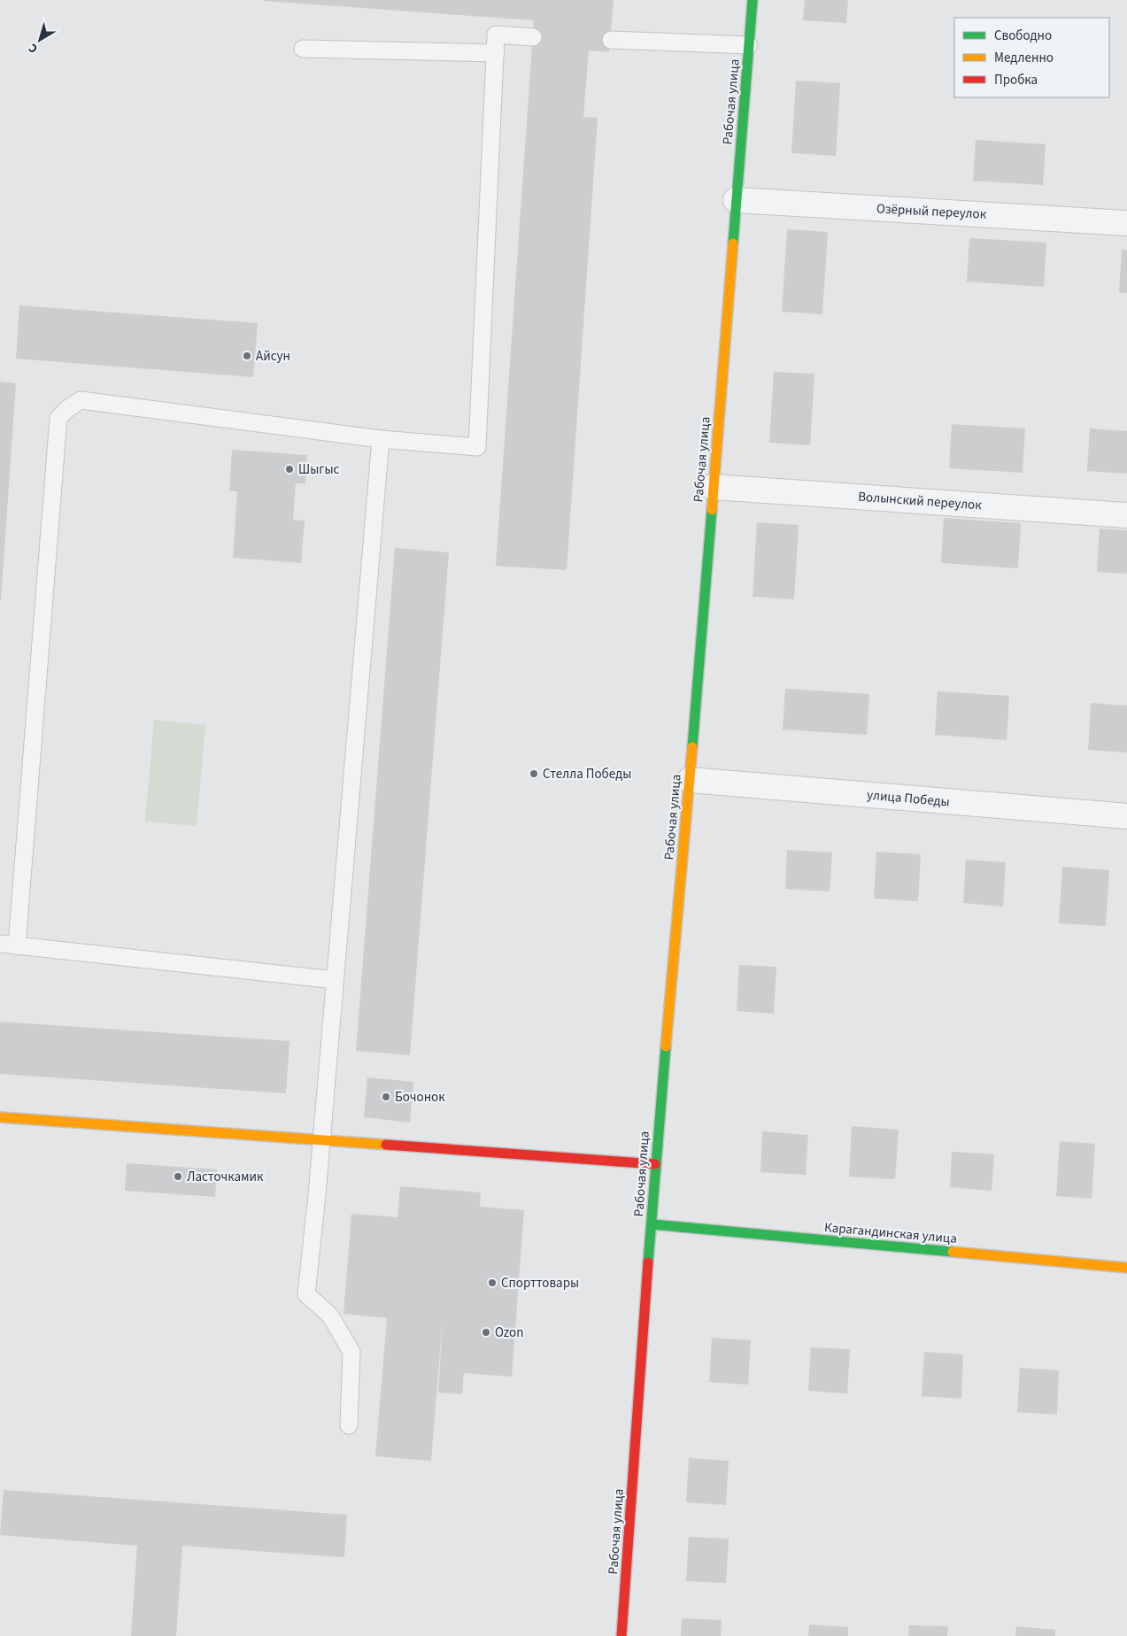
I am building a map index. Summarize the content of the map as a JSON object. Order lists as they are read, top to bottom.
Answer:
{
  "streets": {
    "street": [
      "Рабочая улица",
      "Озёрный переулок",
      "Волынский переулок",
      "улица Победы",
      "Карагандинская улица"
    ]
  },
  "crossings": [
    ["Рабочая улица", "Озёрный переулок"],
    ["Рабочая улица", "Волынский переулок"],
    ["Рабочая улица", "улица Победы"],
    ["Рабочая улица", "Карагандинская улица"]
  ],
  "places": [
    "Айсун",
    "Шыгыс",
    "Стелла Победы",
    "Бочонок",
    "Ласточкамик",
    "Спорттовары",
    "Ozon"
  ],
  "legend": ["Свободно", "Медленно", "Пробка"],
  "north": "bottom left"
}
